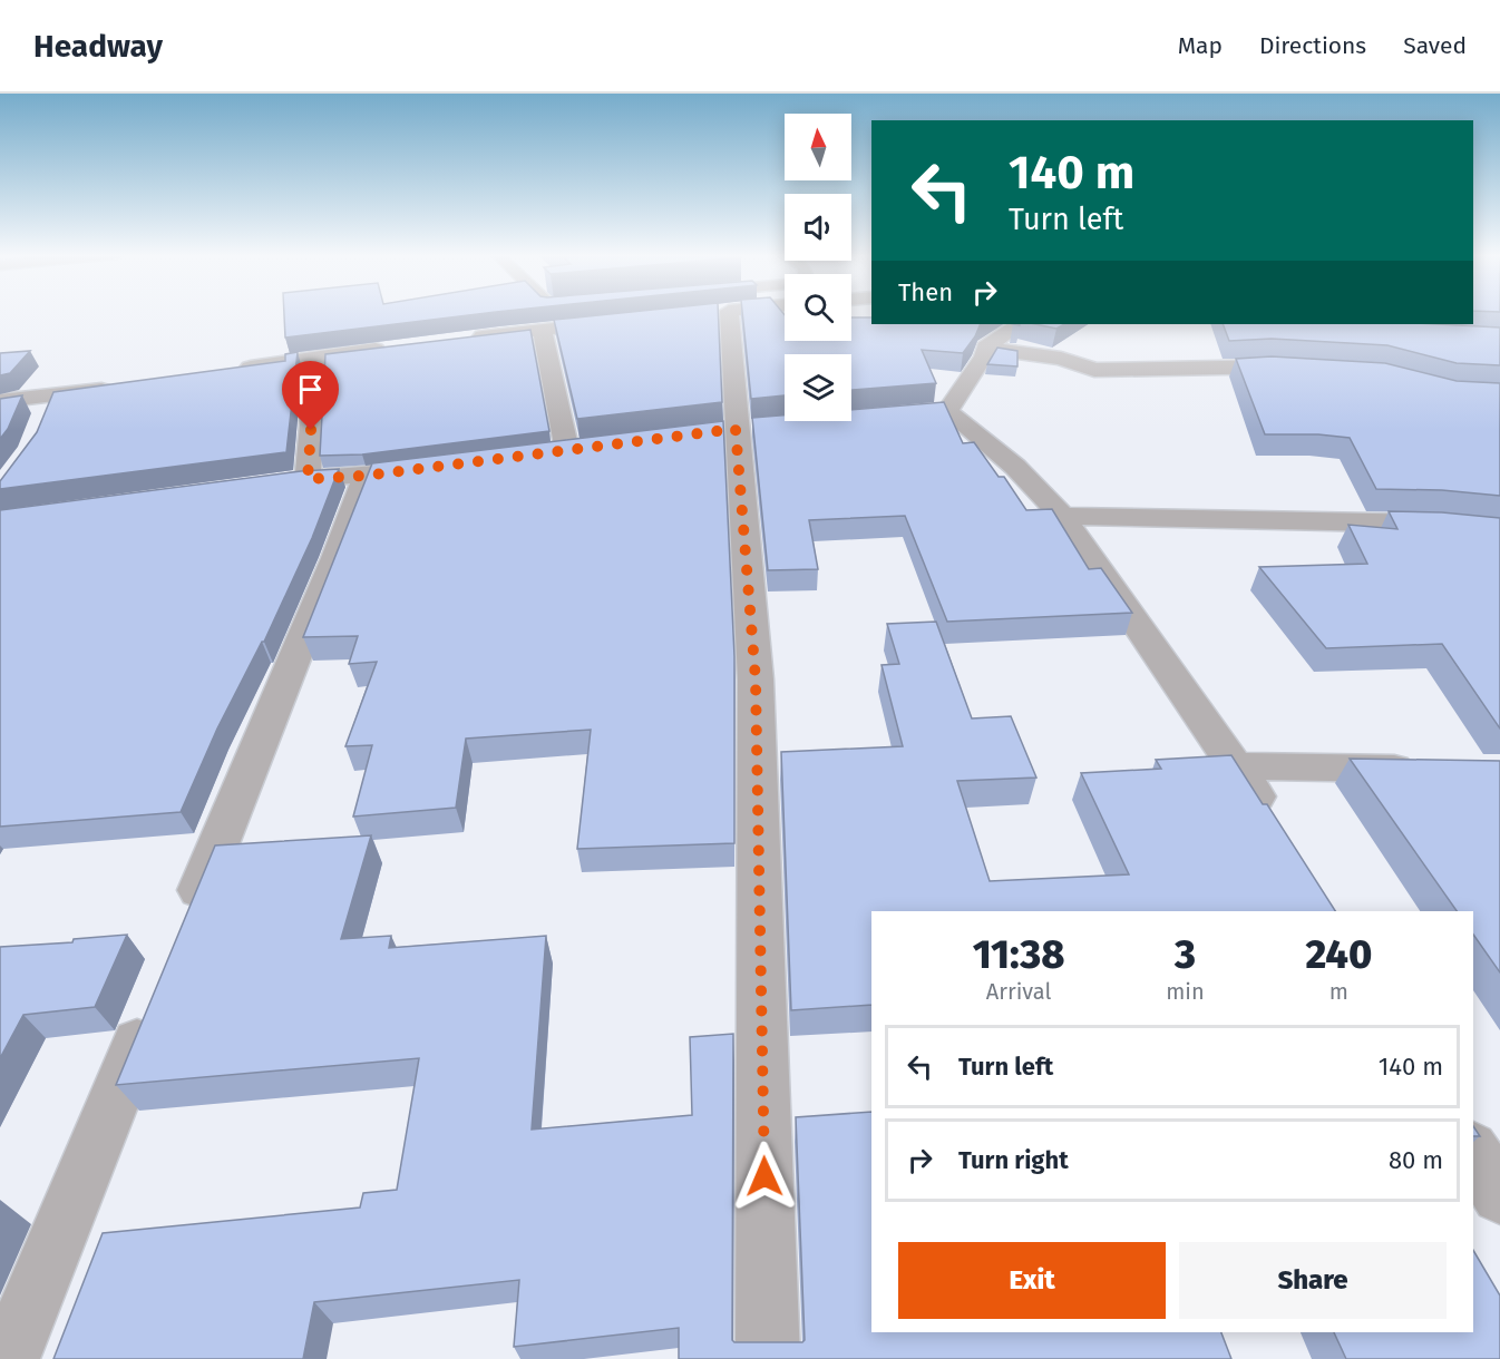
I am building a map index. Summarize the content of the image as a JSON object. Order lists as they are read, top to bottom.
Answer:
{
  "north": "top",
  "page": {
    "header": "Headway",
    "nav": ["Map", "Directions", "Saved"],
    "turn": ["140 m", "Turn left"],
    "then": "Then",
    "eta": [
      "11:38",
      "Arrival",
      "3",
      "min",
      "240",
      "m"
    ],
    "list": [
      {
        "name": "Turn left",
        "value": "140 m"
      },
      {
        "name": "Turn right",
        "value": "80 m"
      }
    ],
    "buttons": ["Exit", "Share"]
  }
}
